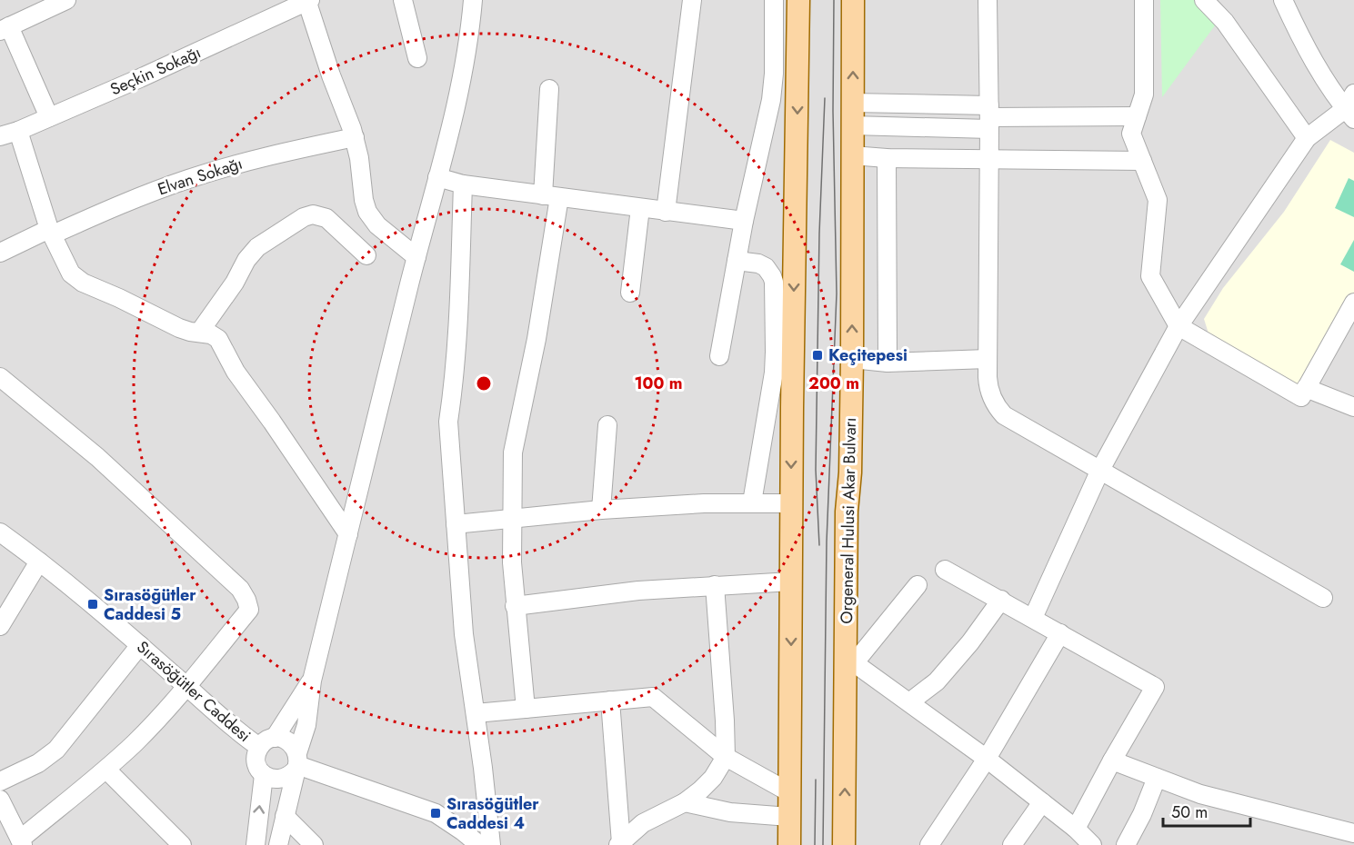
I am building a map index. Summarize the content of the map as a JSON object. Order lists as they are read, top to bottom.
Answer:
{
  "streets": {
    "main road": ["Orgeneral Hulusi Akar Bulvarı"],
    "street": ["Seçkin Sokağı", "Elvan Sokağı", "Sırasöğütler Caddesi"]
  },
  "places": {
    "transit": ["Keçitepesi", "Sırasöğütler Caddesi 5", "Sırasöğütler Caddesi 4"]
  },
  "scale_bar": "50 m",
  "rings": ["100 m", "200 m"]
}
